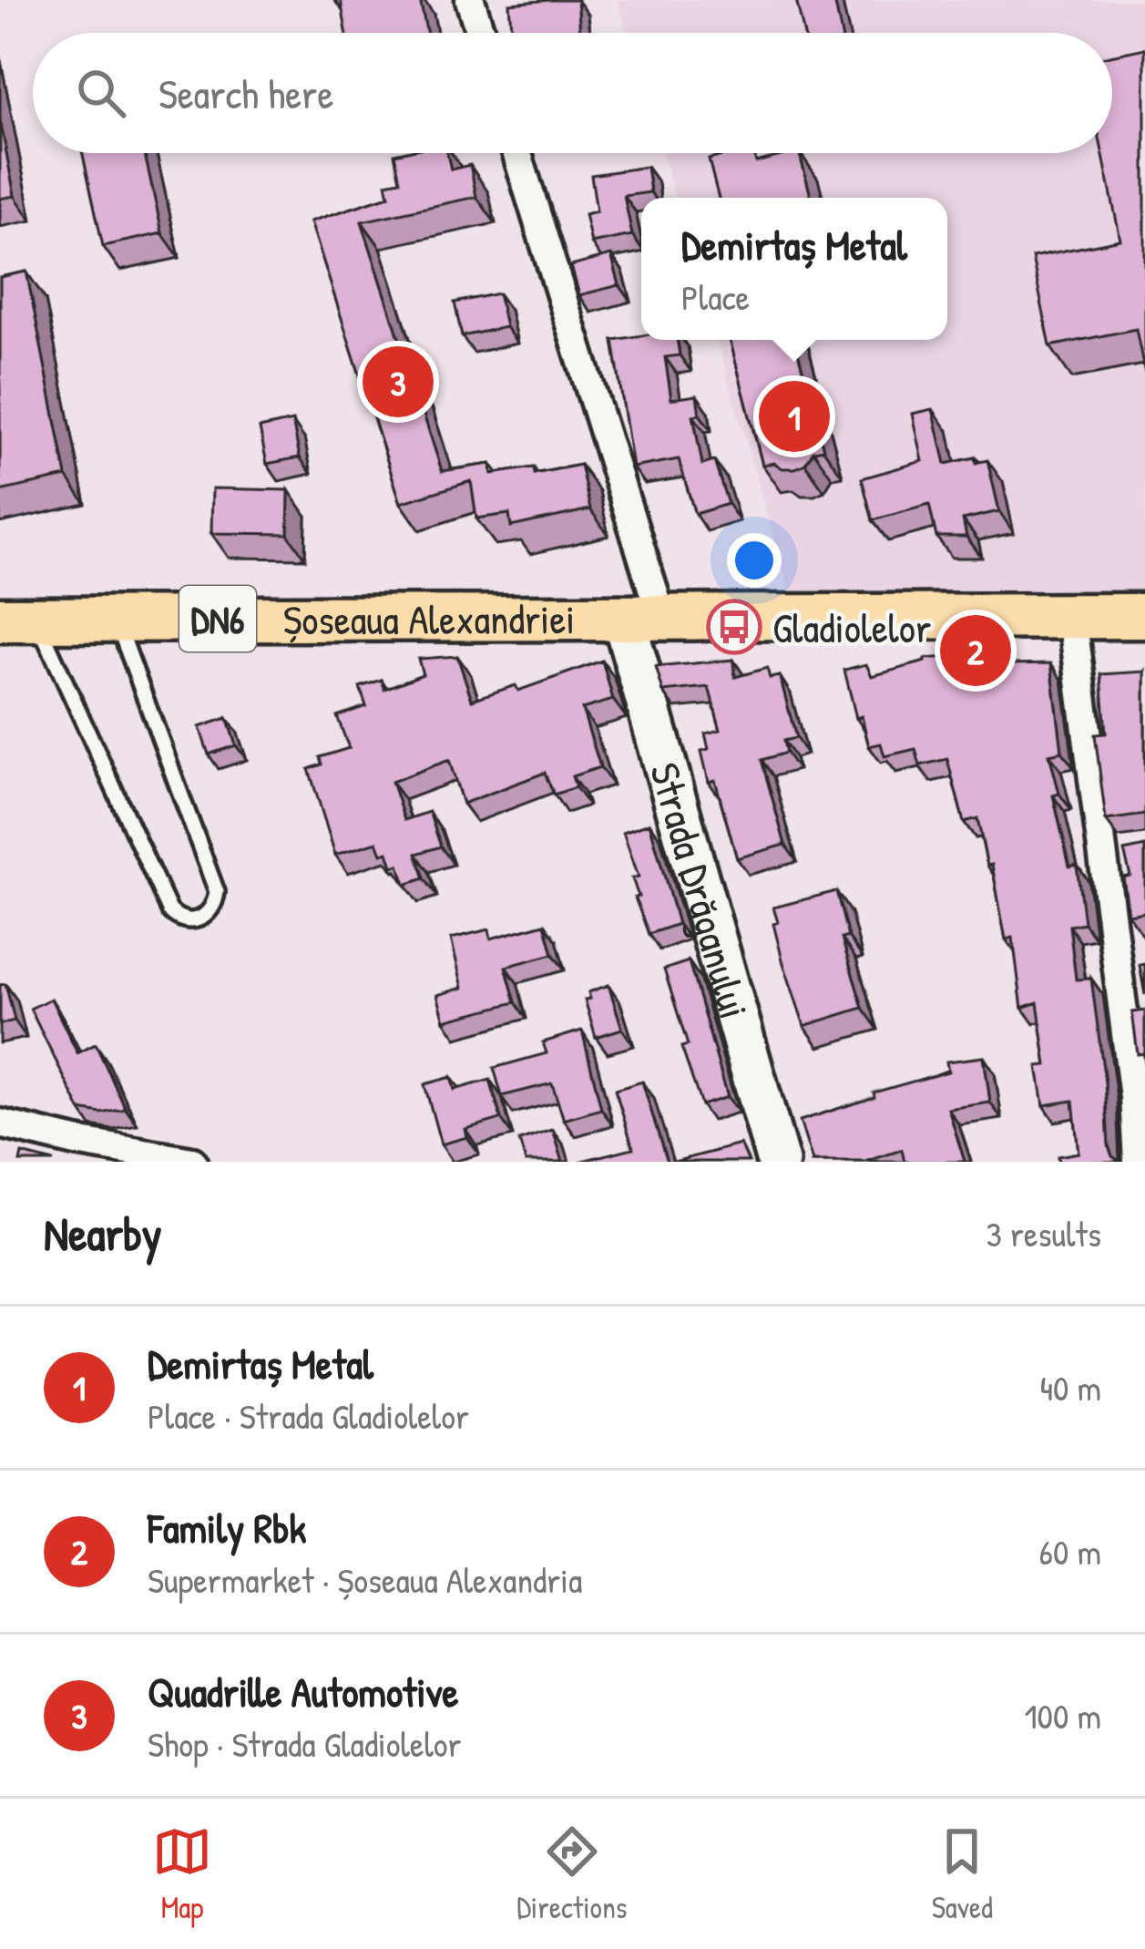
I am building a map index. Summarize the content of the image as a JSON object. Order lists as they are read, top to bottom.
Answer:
{
  "streets": {
    "main road": ["Șoseaua Alexandriei", "DN6"],
    "street": ["Strada Drăganului"]
  },
  "crossings": [
    ["Șoseaua Alexandriei", "DN6"],
    ["Șoseaua Alexandriei", "Strada Drăganului"],
    ["DN6", "Strada Drăganului"]
  ],
  "places": {
    "bus stop": ["Gladiolelor"]
  },
  "page": {
    "search": "Search here",
    "popup": ["Demirtaș Metal", "Place"],
    "pins": ["3", "1", "2"],
    "heading": ["Nearby", "3 results"],
    "list": [
      {
        "mark": "1",
        "name": "Demirtaș Metal",
        "note": "Place · Strada Gladiolelor",
        "value": "40 m"
      },
      {
        "mark": "2",
        "name": "Family Rbk",
        "note": "Supermarket · Șoseaua Alexandria",
        "value": "60 m"
      },
      {
        "mark": "3",
        "name": "Quadrille Automotive",
        "note": "Shop · Strada Gladiolelor",
        "value": "100 m"
      }
    ],
    "nav": ["Map", "Directions", "Saved"]
  }
}
